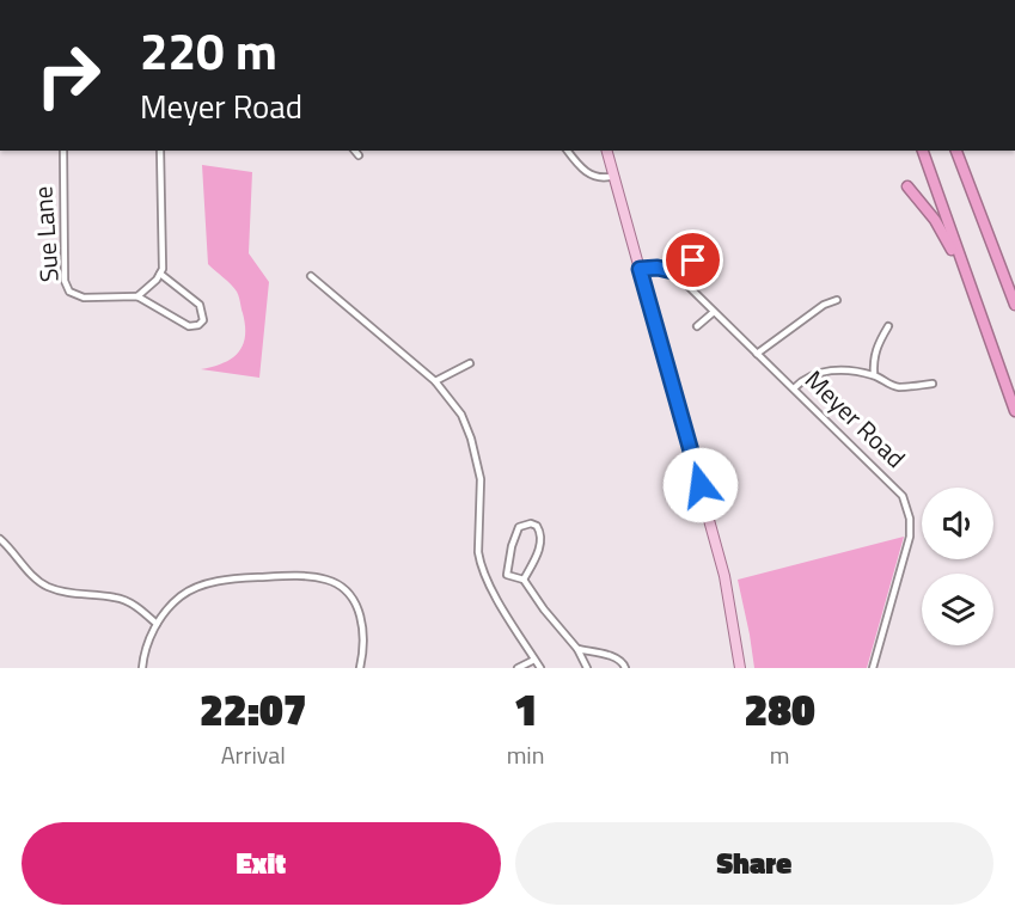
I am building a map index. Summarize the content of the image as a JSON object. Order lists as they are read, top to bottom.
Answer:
{
  "streets": {
    "street": ["Sue Lane", "Meyer Road"]
  },
  "page": {
    "turn": ["220 m", "Meyer Road"],
    "eta": [
      "22:07",
      "Arrival",
      "1",
      "min",
      "280",
      "m"
    ],
    "buttons": ["Exit", "Share"]
  }
}
